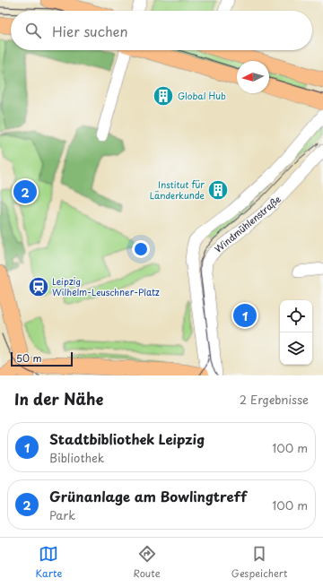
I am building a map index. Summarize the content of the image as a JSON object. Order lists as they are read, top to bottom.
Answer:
{
  "streets": {
    "street": ["Windmühlenstraße"]
  },
  "places": {
    "building": ["Global Hub", "Institut für Länderkunde"],
    "station": ["Leipzig Wilhelm-Leuschner-Platz"]
  },
  "scale_bar": "50 m",
  "north": "left",
  "page": {
    "search": "Hier suchen",
    "pins": ["2", "1"],
    "scale": "50 m",
    "heading": ["In der Nähe", "2 Ergebnisse"],
    "list": [
      {
        "mark": "1",
        "name": "Stadtbibliothek Leipzig",
        "note": "Bibliothek",
        "value": "100 m"
      },
      {
        "mark": "2",
        "name": "Grünanlage am Bowlingtreff",
        "note": "Park",
        "value": "100 m"
      }
    ],
    "nav": ["Karte", "Route", "Gespeichert"]
  }
}
